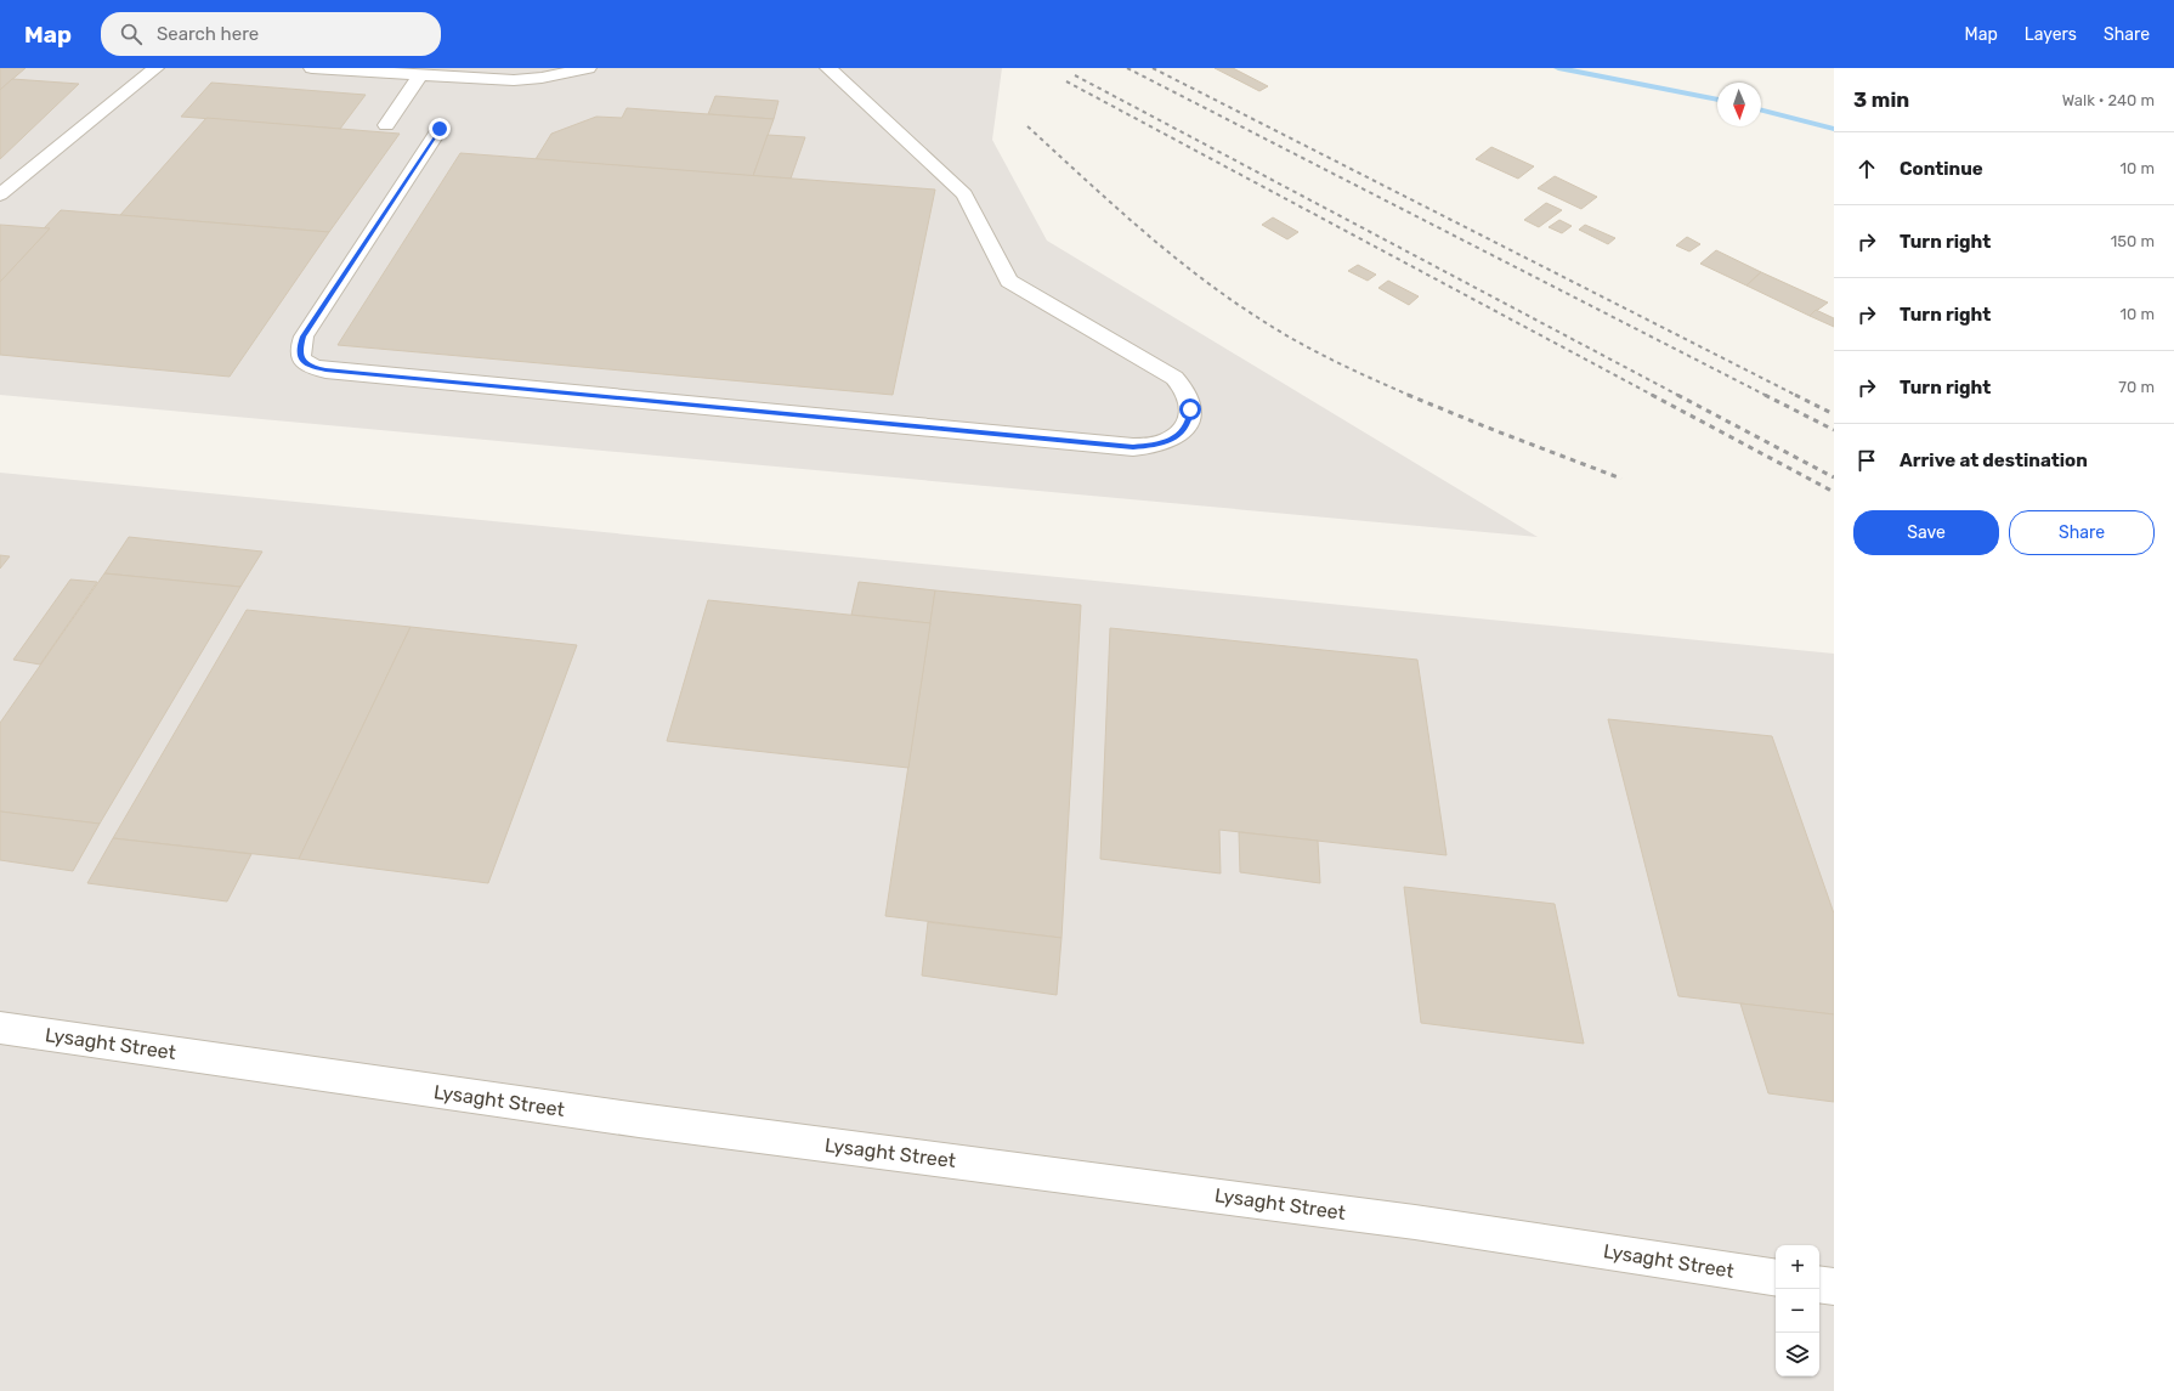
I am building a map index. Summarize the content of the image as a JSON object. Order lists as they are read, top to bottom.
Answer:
{
  "streets": {
    "street": ["Lysaght Street"]
  },
  "north": "bottom",
  "page": {
    "header": "Map",
    "search": "Search here",
    "nav": ["Map", "Layers", "Share"],
    "heading": ["3 min", "Walk · 240 m"],
    "list": [
      ["Continue", "10 m"],
      ["Turn right", "150 m"],
      ["Turn right", "10 m"],
      ["Turn right", "70 m"],
      "Arrive at destination"
    ],
    "buttons": ["Save", "Share"],
    "map_buttons": ["+", "−"]
  }
}
